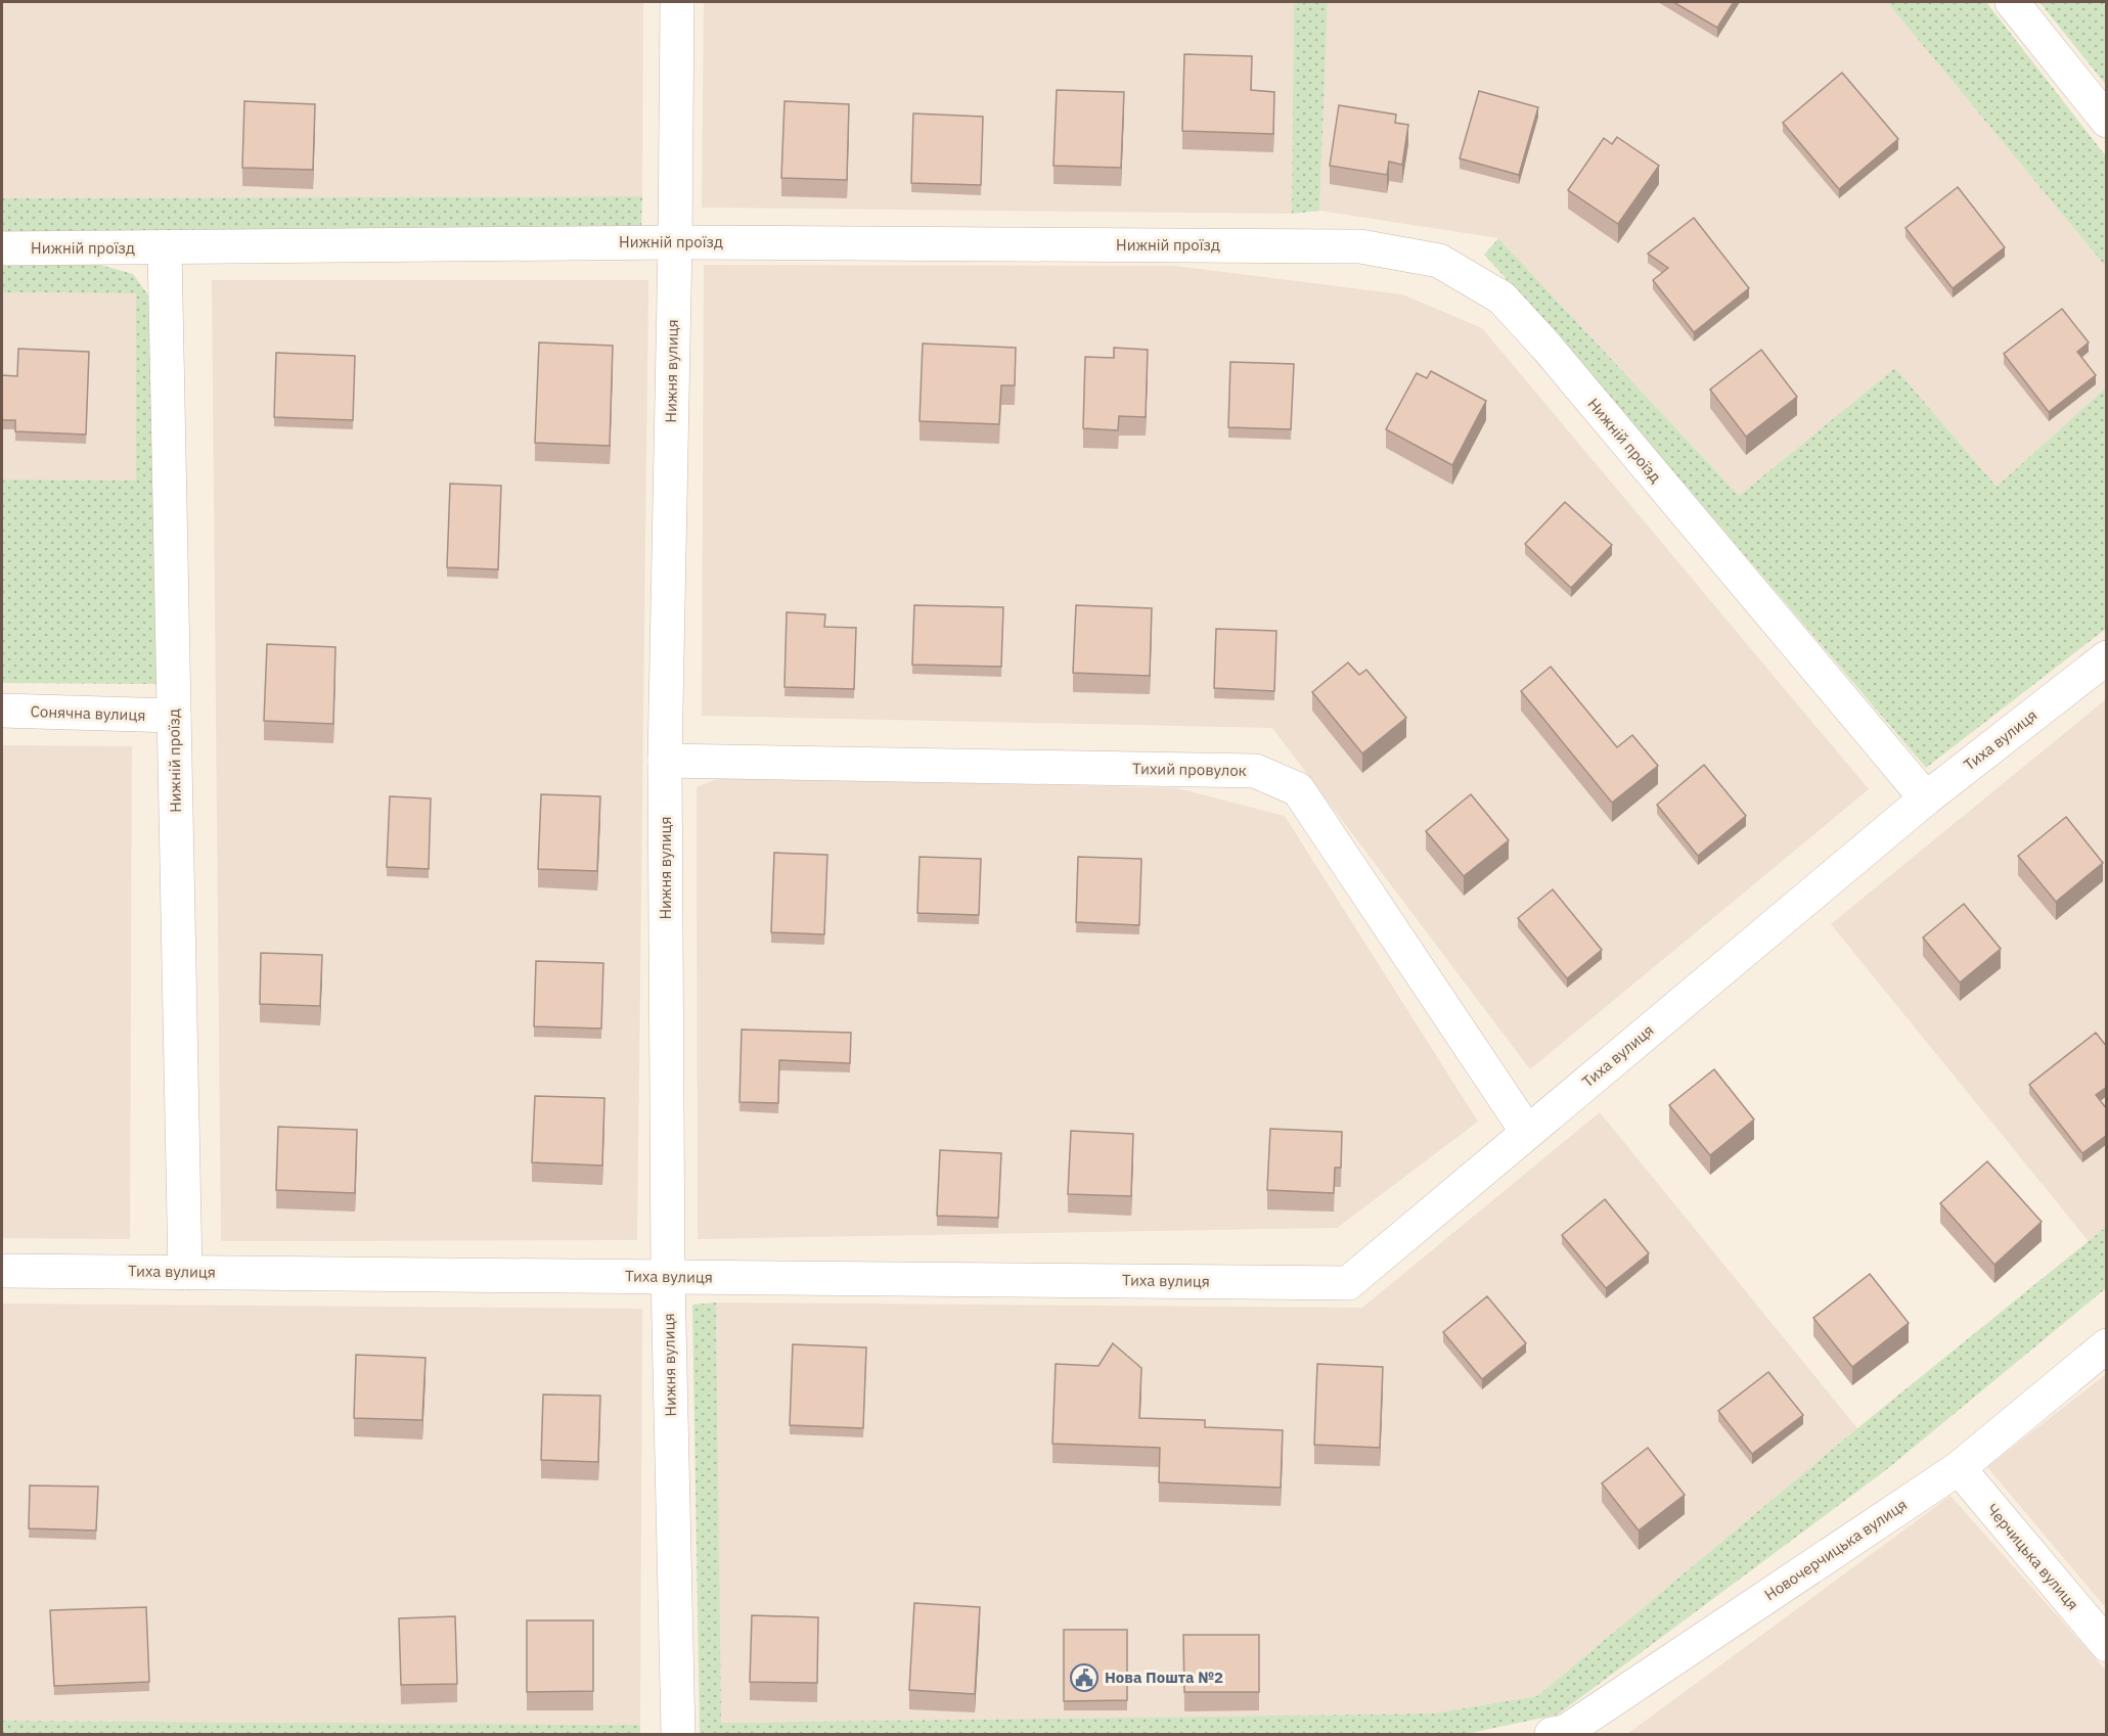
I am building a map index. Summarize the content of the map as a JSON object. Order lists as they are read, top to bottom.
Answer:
{
  "streets": {
    "street": [
      "Нижній проїзд",
      "Нижня вулиця",
      "Сонячна вулиця",
      "Тиха вулиця",
      "Тихий провулок",
      "Новочерчицька вулиця",
      "Черчицька вулиця"
    ]
  },
  "crossings": [
    ["Нижній проїзд", "Нижня вулиця"],
    ["Нижній проїзд", "Сонячна вулиця"],
    ["Нижній проїзд", "Тиха вулиця"],
    ["Нижня вулиця", "Тиха вулиця"],
    ["Нижня вулиця", "Тихий провулок"],
    ["Тиха вулиця", "Тихий провулок"],
    ["Новочерчицька вулиця", "Черчицька вулиця"]
  ],
  "places": {
    "public building": ["Нова Пошта №2"]
  }
}
